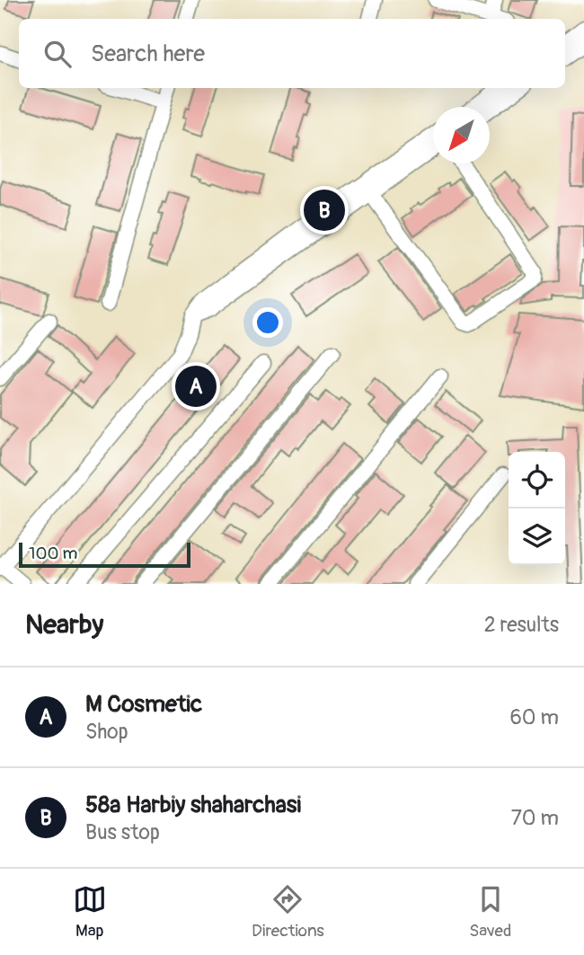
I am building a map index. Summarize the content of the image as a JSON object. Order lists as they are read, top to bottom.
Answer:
{
  "scale_bar": "100 m",
  "north": "bottom left",
  "page": {
    "search": "Search here",
    "pins": ["B", "A"],
    "scale": "100 m",
    "heading": ["Nearby", "2 results"],
    "list": [
      {
        "mark": "A",
        "name": "M Cosmetic",
        "note": "Shop",
        "value": "60 m"
      },
      {
        "mark": "B",
        "name": "58a Harbiy shaharchasi",
        "note": "Bus stop",
        "value": "70 m"
      }
    ],
    "nav": ["Map", "Directions", "Saved"]
  }
}
